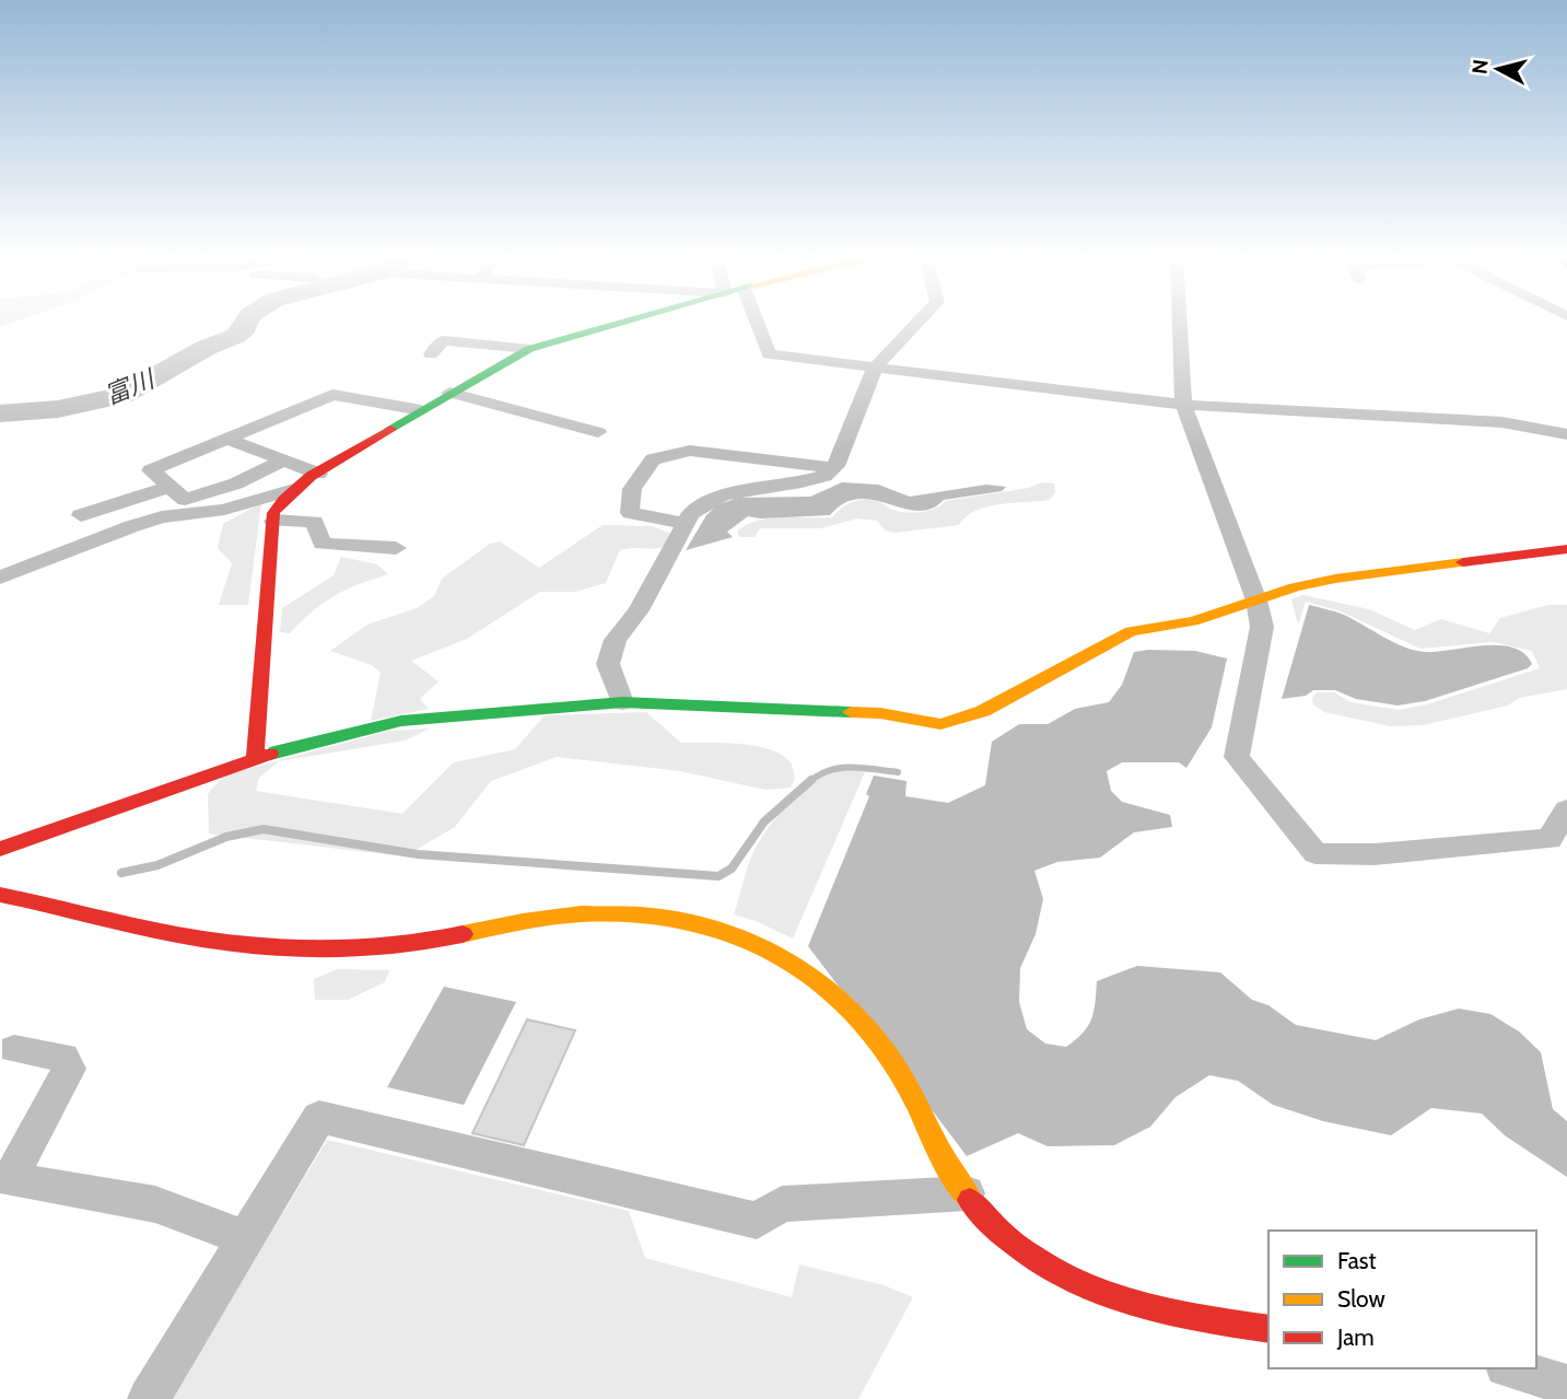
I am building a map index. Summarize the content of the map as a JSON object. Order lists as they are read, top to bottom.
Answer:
{
  "water": ["富川"],
  "legend": ["Fast", "Slow", "Jam"],
  "north": "left"
}
